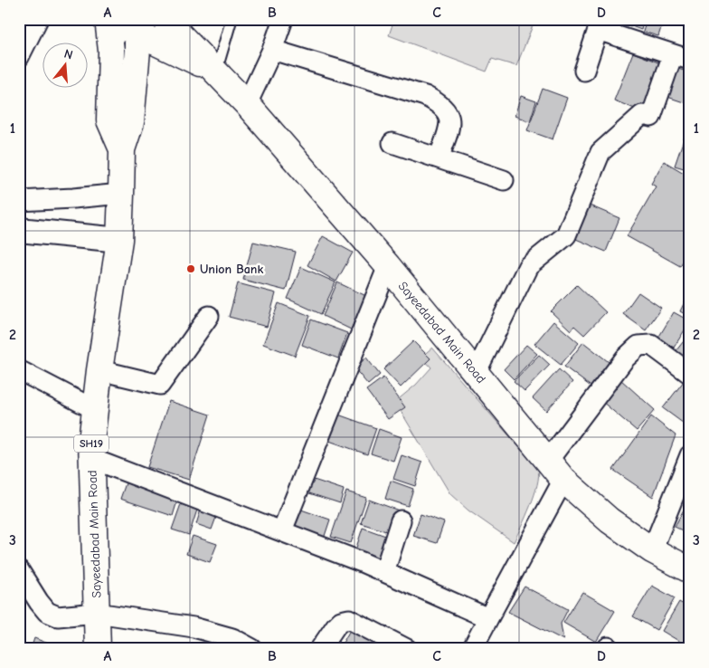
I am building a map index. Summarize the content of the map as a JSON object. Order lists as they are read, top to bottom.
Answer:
{
  "streets": {
    "main road": ["Sayeedabad Main Road", "SH19"]
  },
  "places": ["Union Bank"],
  "north": "top",
  "grid": {
    "columns": [
      "A",
      "B",
      "C",
      "D"
    ],
    "rows": ["1", "2", "3"]
  }
}
